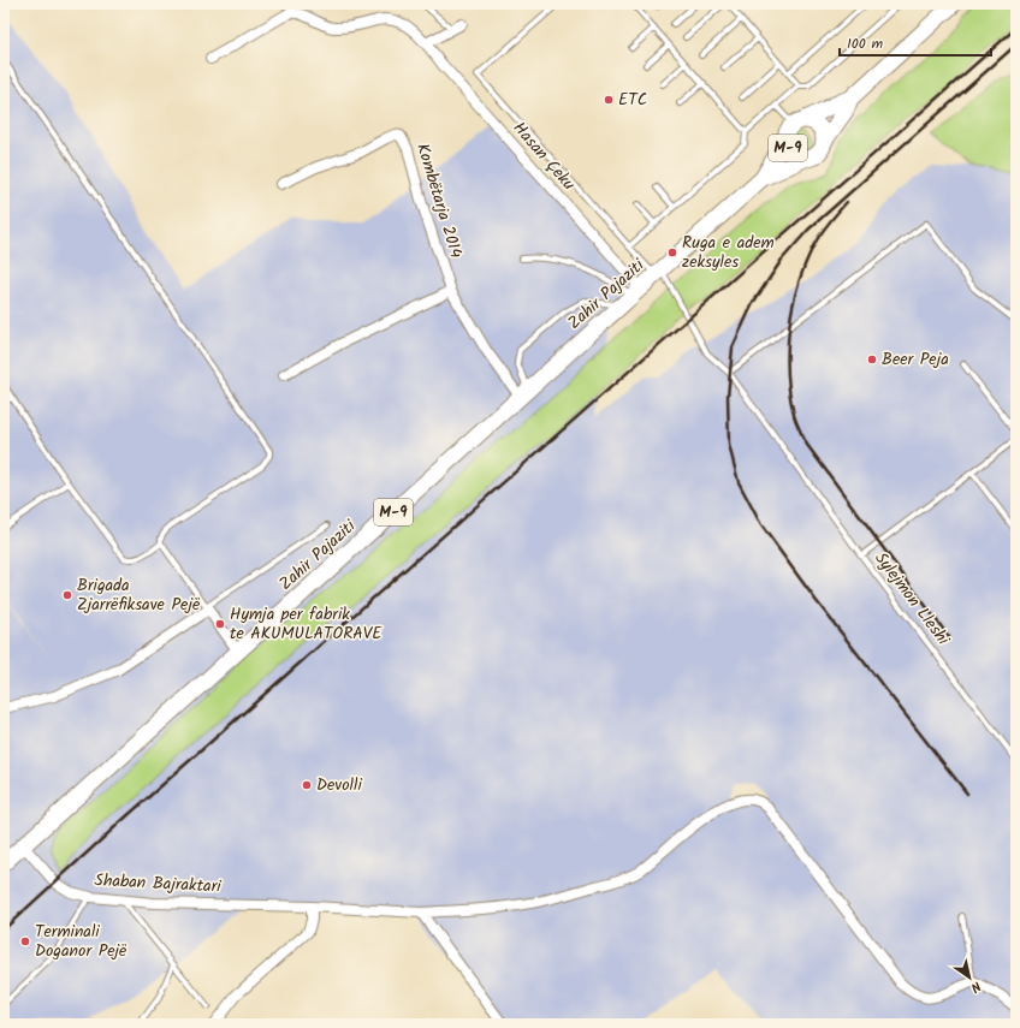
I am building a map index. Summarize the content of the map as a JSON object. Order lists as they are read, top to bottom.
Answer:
{
  "streets": {
    "main road": ["M-9", "Zahir Pajaziti"],
    "street": ["Hasan Çeku", "Kombëtarja 2014", "Shaban Bajraktari"],
    "lane": ["Sylejmon Lleshi"]
  },
  "crossings": [
    ["M-9", "Zahir Pajaziti"],
    ["Hasan Çeku", "Zahir Pajaziti"],
    ["Kombëtarja 2014", "Zahir Pajaziti"],
    ["Zahir Pajaziti", "Shaban Bajraktari"]
  ],
  "places": [
    "ETC",
    "Ruga e adem zeksyles",
    "Beer Peja",
    "Brigada Zjarrëfiksave Pejë",
    "Hymja per fabrik te AKUMULATORAVE",
    "Devolli",
    "Terminali Doganor Pejë"
  ],
  "scale_bar": "100 m",
  "north": "bottom right"
}
